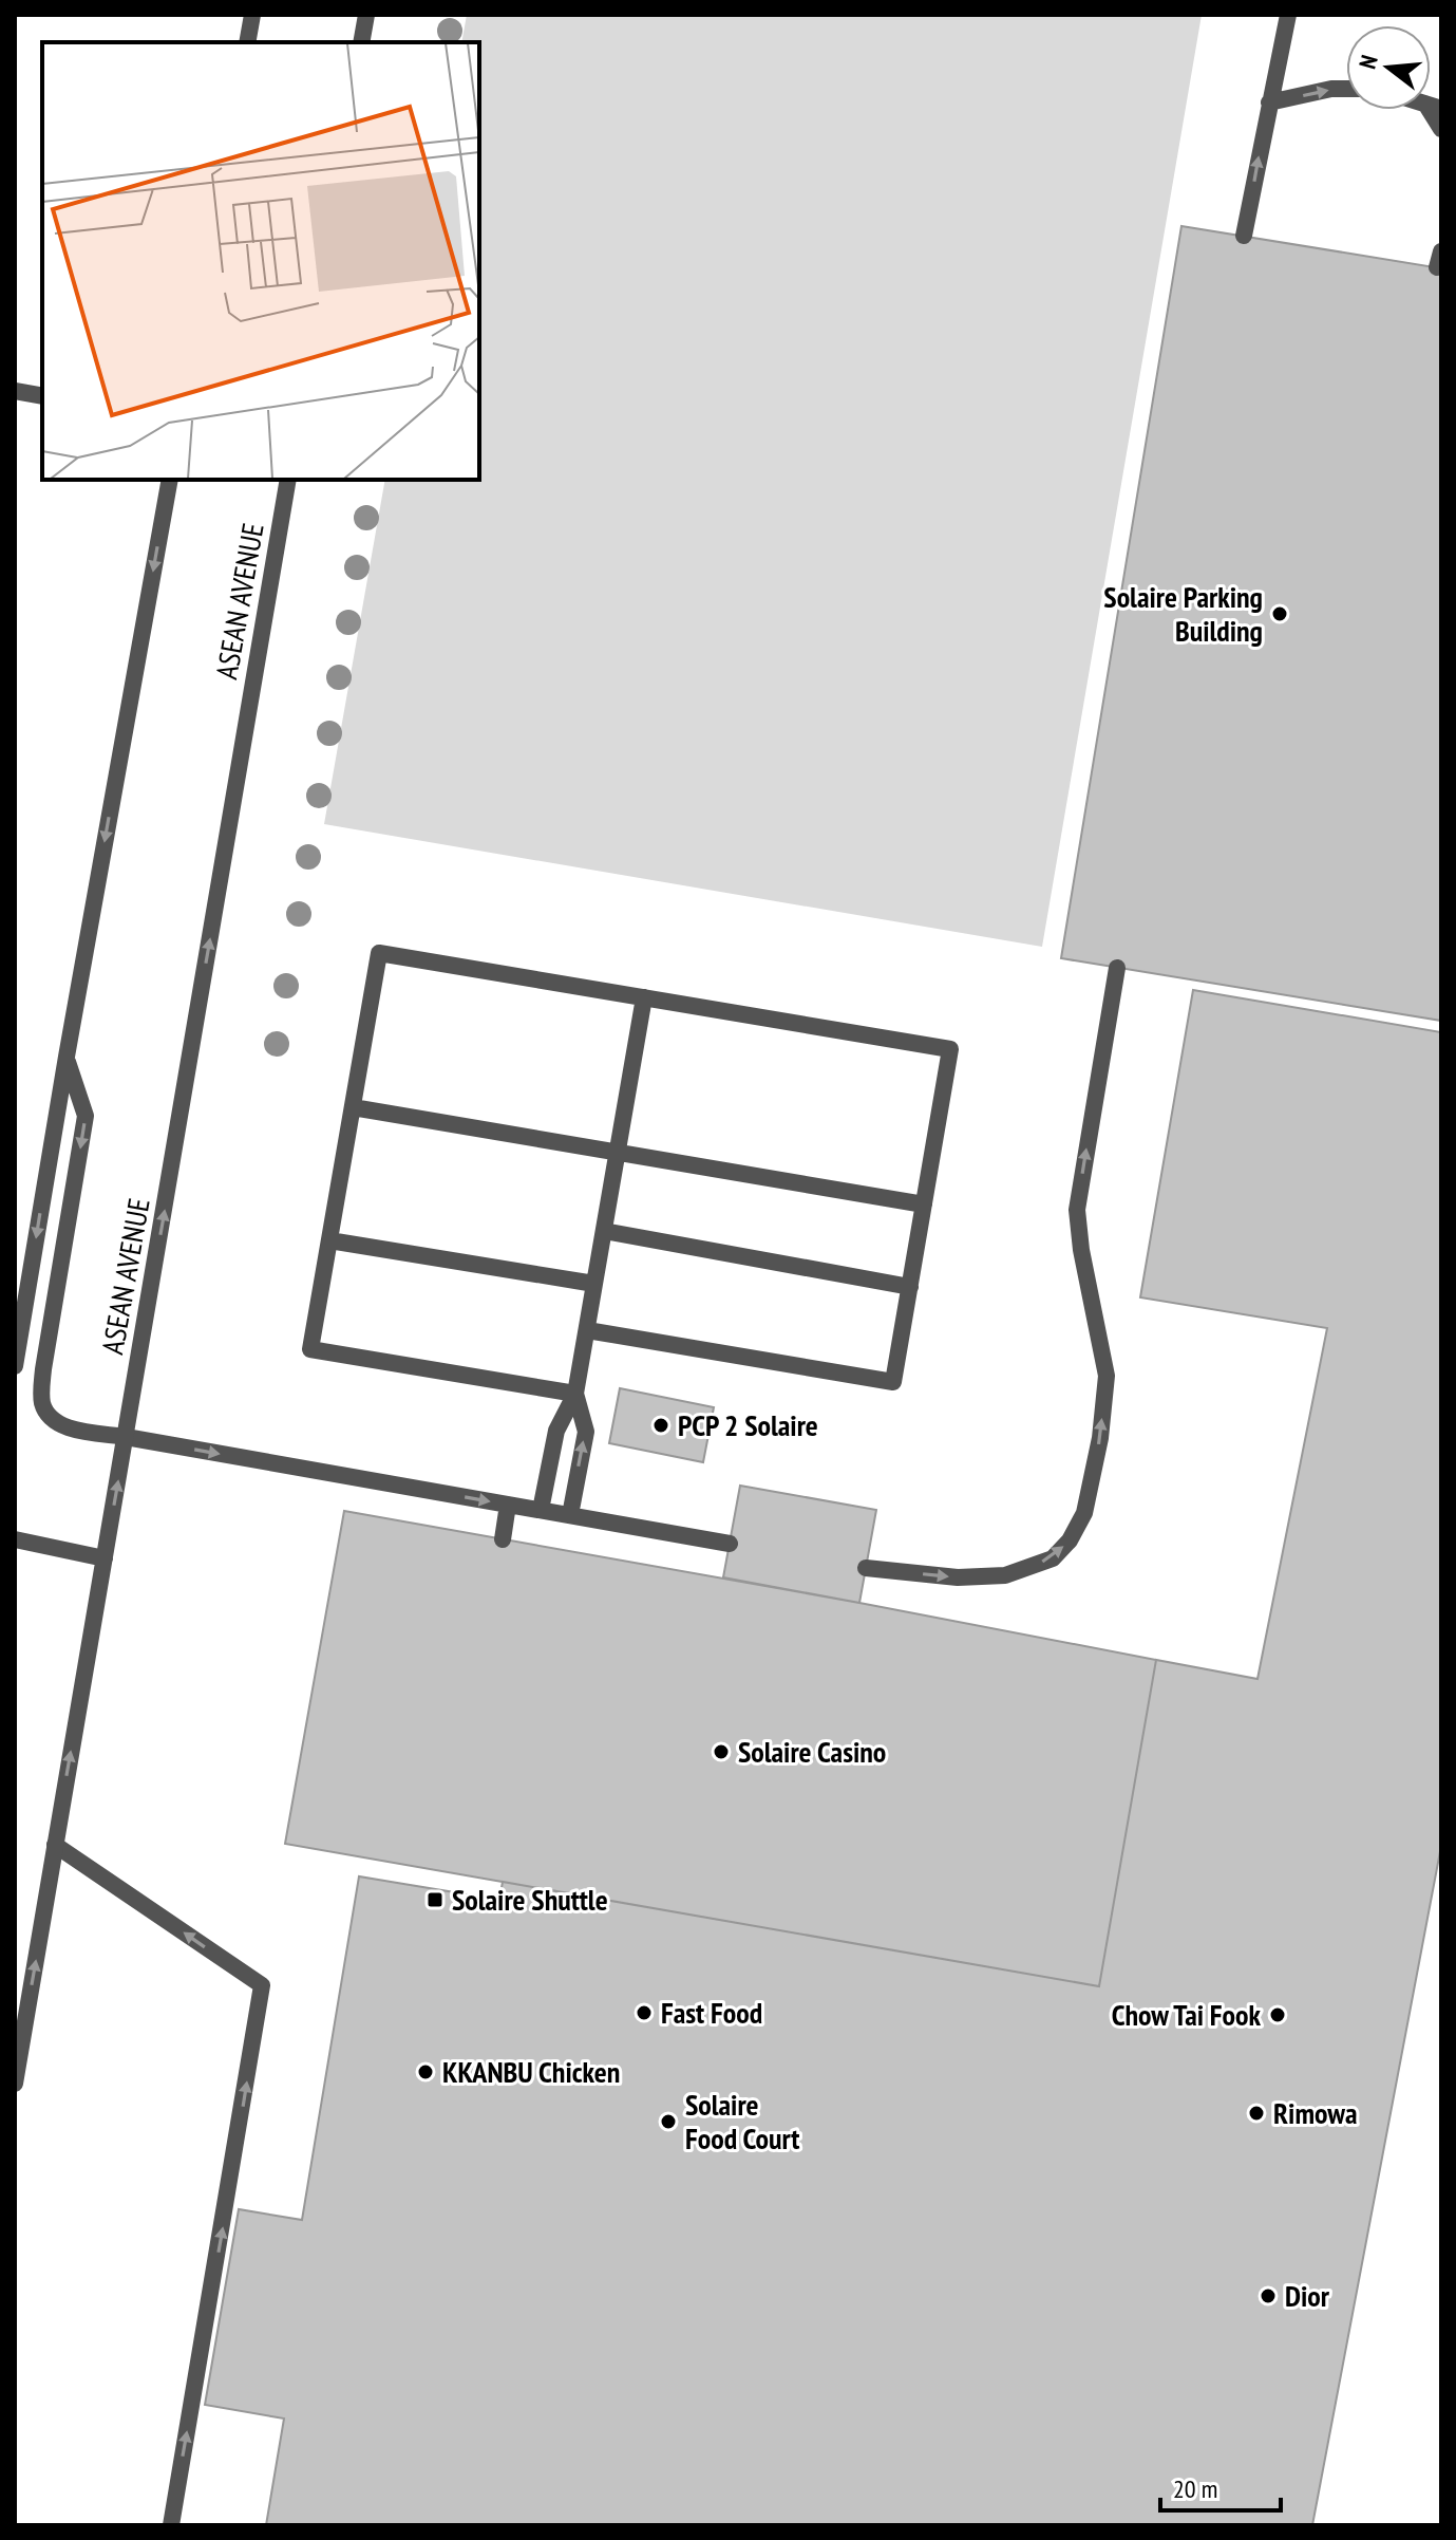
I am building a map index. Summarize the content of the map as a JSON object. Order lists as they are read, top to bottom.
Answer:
{
  "streets": {
    "street": ["ASEAN AVENUE"]
  },
  "places": {
    "other": [
      "Solaire Parking Building",
      "PCP 2 Solaire",
      "Solaire Casino",
      "Fast Food",
      "Chow Tai Fook",
      "KKANBU Chicken",
      "Rimowa",
      "Solaire Food Court",
      "Dior"
    ],
    "transit": ["Solaire Shuttle"]
  },
  "scale_bar": "20 m",
  "north": "left"
}
